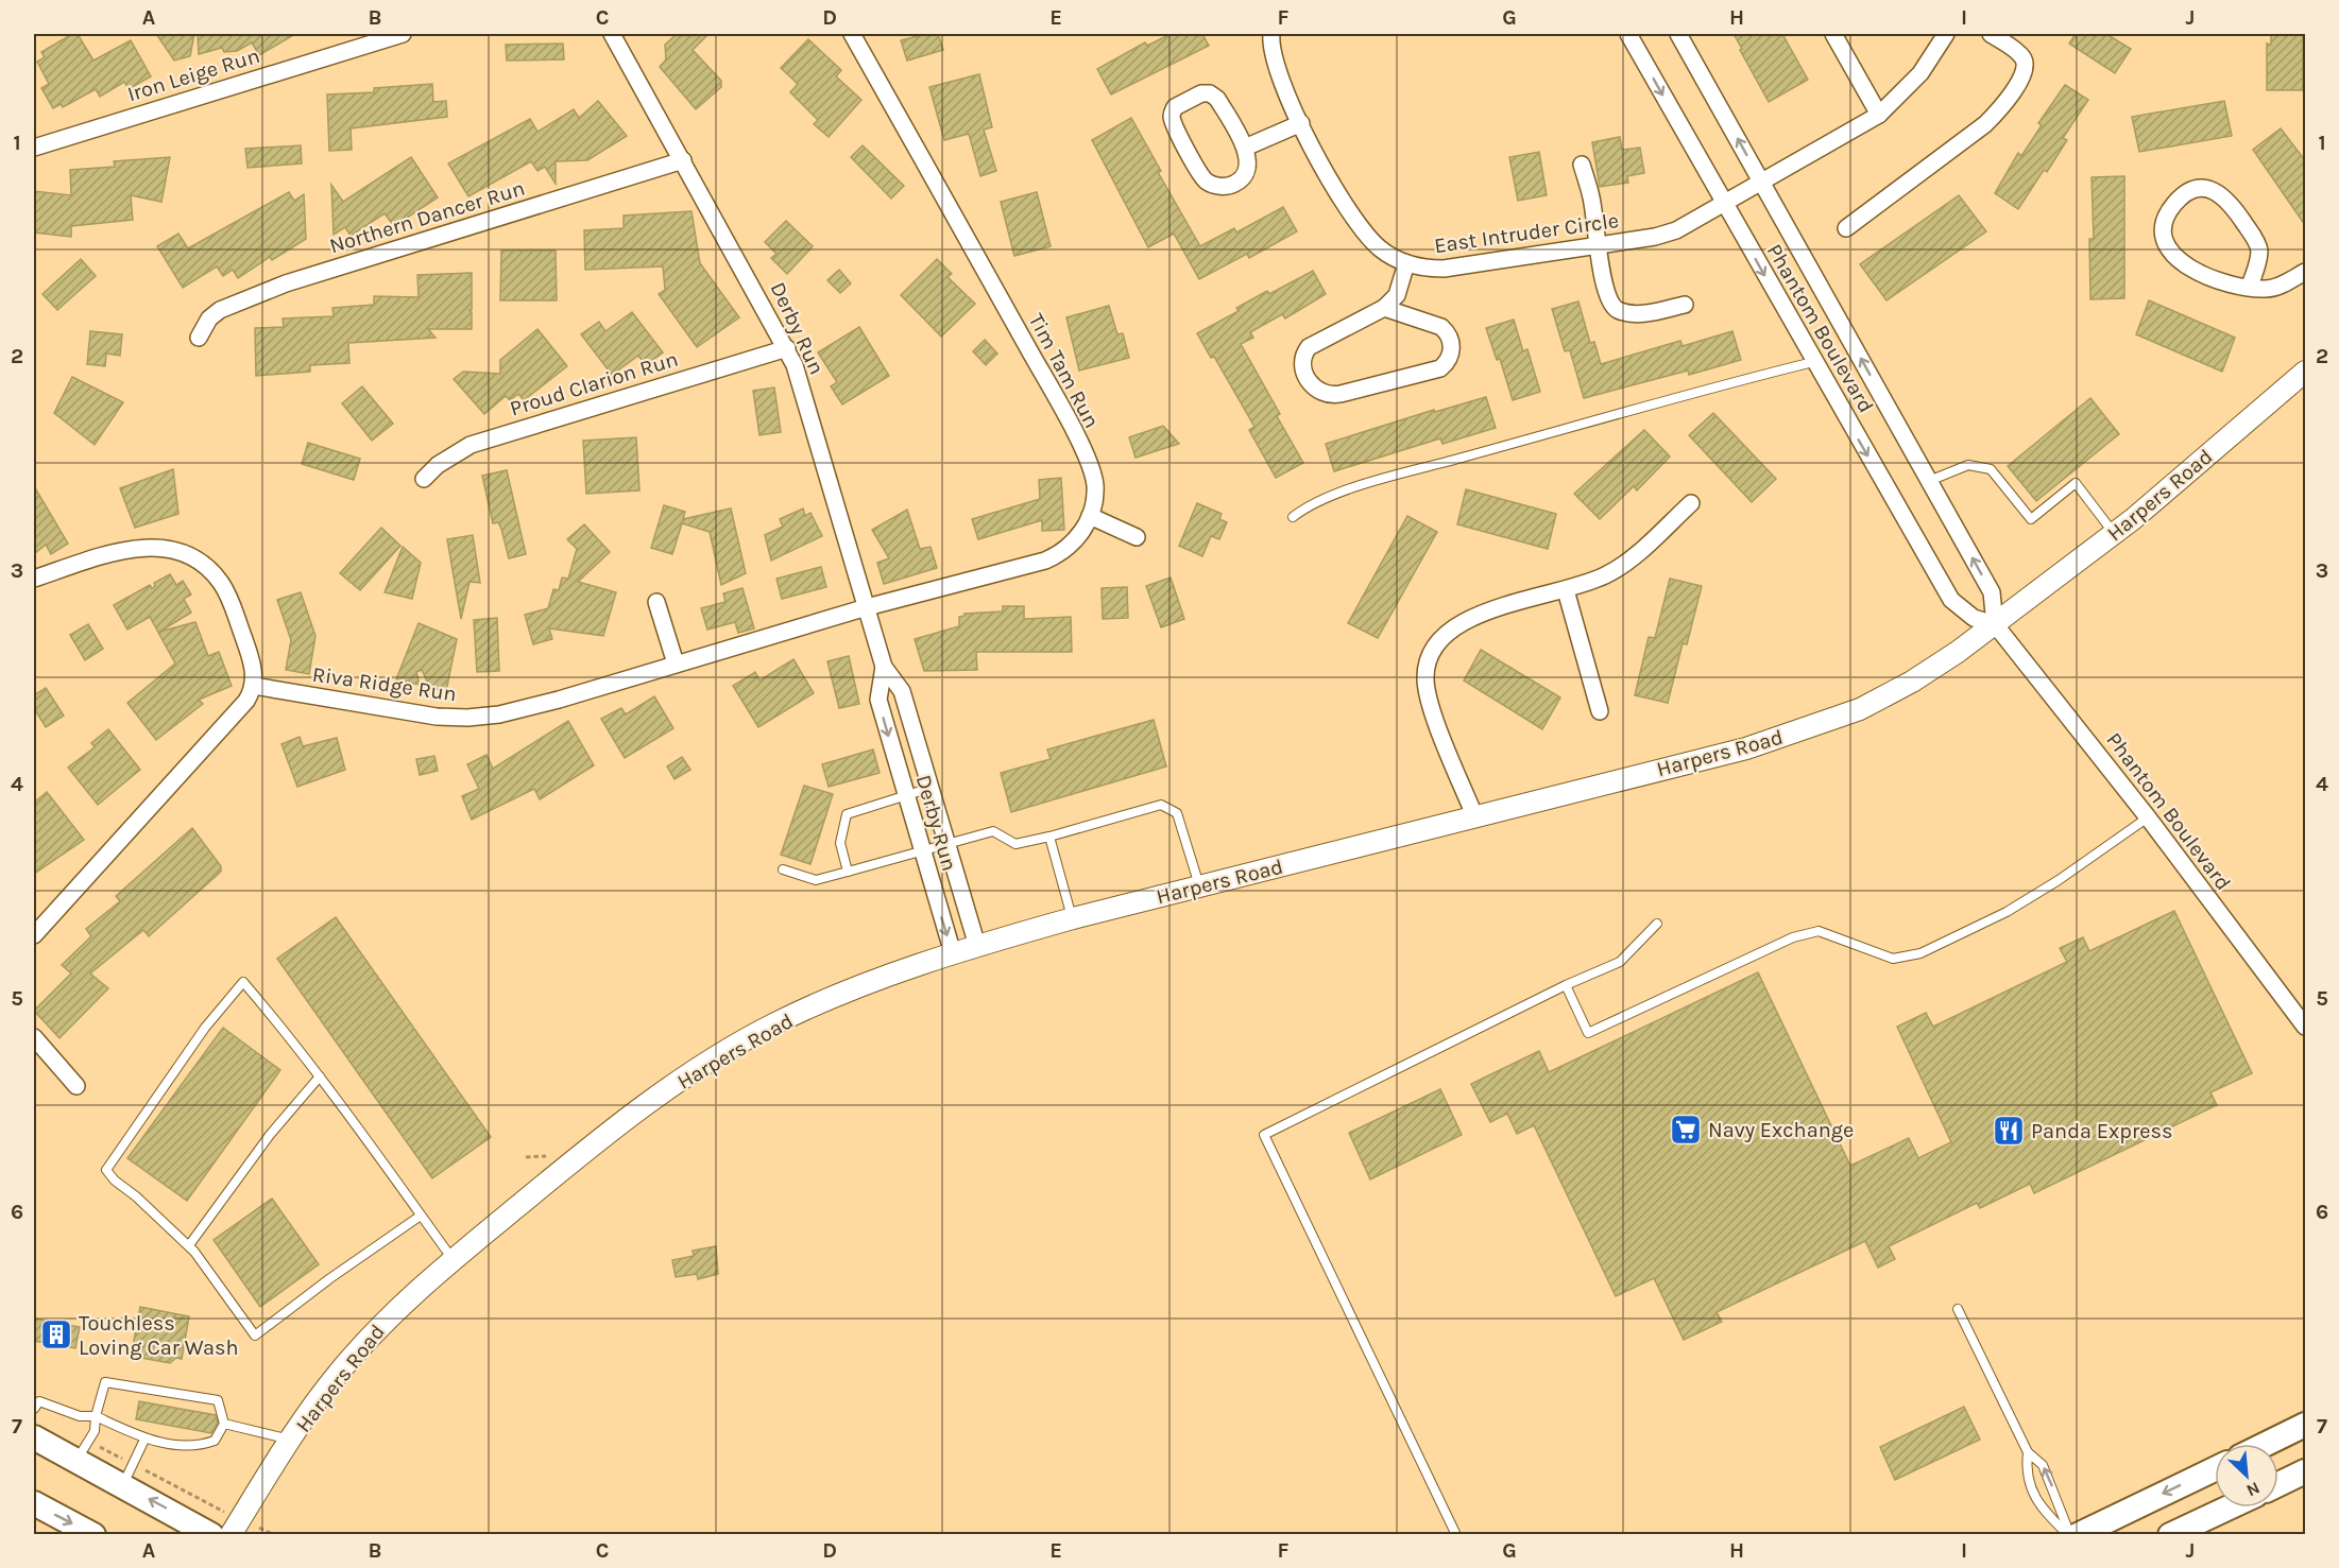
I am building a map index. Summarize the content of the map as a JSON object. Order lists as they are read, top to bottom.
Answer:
{
  "streets": {
    "street": [
      "Iron Leige Run",
      "Northern Dancer Run",
      "East Intruder Circle",
      "Derby Run",
      "Phantom Boulevard",
      "Tim Tam Run",
      "Proud Clarion Run",
      "Harpers Road",
      "Riva Ridge Run"
    ]
  },
  "crossings": [
    ["Northern Dancer Run", "Derby Run"],
    ["East Intruder Circle", "Phantom Boulevard"],
    ["Derby Run", "Tim Tam Run"],
    ["Derby Run", "Proud Clarion Run"],
    ["Derby Run", "Harpers Road"],
    ["Derby Run", "Riva Ridge Run"],
    ["Phantom Boulevard", "Harpers Road"],
    ["Tim Tam Run", "Riva Ridge Run"]
  ],
  "places": {
    "supermarket": ["Navy Exchange"],
    "restaurant": ["Panda Express"],
    "building": ["Touchless Loving Car Wash"]
  },
  "north": "bottom right",
  "grid": {
    "columns": [
      "A",
      "B",
      "C",
      "D",
      "E",
      "F",
      "G",
      "H",
      "I",
      "J"
    ],
    "rows": [
      "1",
      "2",
      "3",
      "4",
      "5",
      "6",
      "7"
    ]
  }
}
